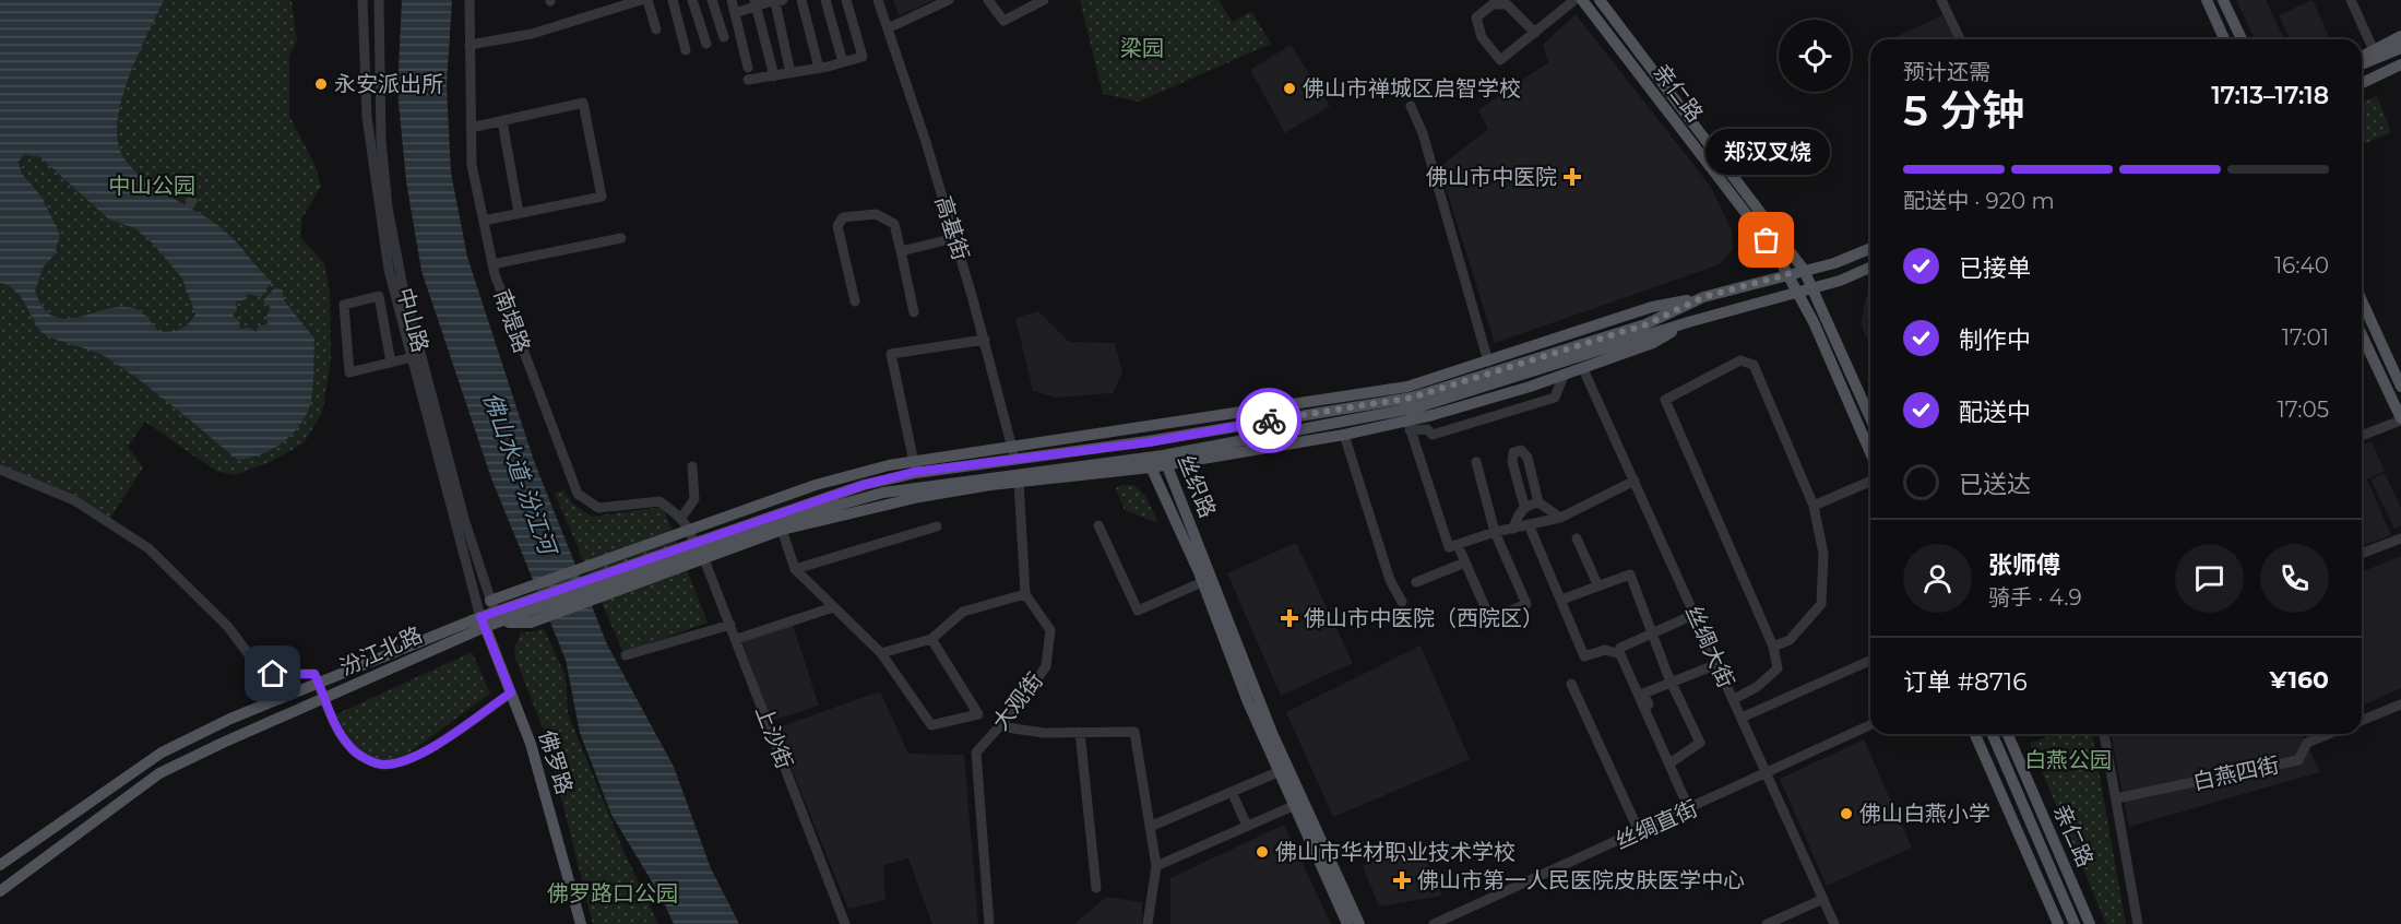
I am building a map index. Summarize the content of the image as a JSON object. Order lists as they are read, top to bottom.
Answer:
{
  "streets": {
    "main road": [
      "亲仁路",
      "丝织路",
      "汾江北路",
      "佛罗路"
    ],
    "street": [
      "高基街",
      "中山路",
      "南堤路",
      "丝绸大街",
      "大观街",
      "上沙街",
      "白燕四街",
      "丝绸直街"
    ]
  },
  "crossings": [
    ["中山路", "汾江北路"],
    ["中山路", "佛罗路"],
    ["南堤路", "上沙街"],
    ["丝绸大街", "丝绸直街"],
    ["汾江北路", "佛罗路"]
  ],
  "water": ["佛山水道-汾江河"],
  "parks": [
    "梁园",
    "中山公园",
    "白燕公园",
    "佛罗路口公园"
  ],
  "places": {
    "other": [
      "永安派出所",
      "佛山市禅城区启智学校",
      "郑汉叉烧",
      "佛山白燕小学",
      "佛山市华材职业技术学校"
    ],
    "health": ["佛山市中医院", "佛山市中医院（西院区）", "佛山市第一人民医院皮肤医学中心"]
  },
  "page": {
    "heading": ["5 分钟", "预计还需", "17:13–17:18"],
    "panel": [
      "张师傅",
      "骑手 · 4.9",
      "订单 #8716",
      "¥160"
    ],
    "bubble": "郑汉叉烧",
    "bar": "配送中 · 920 m",
    "list": [
      ["已接单", "16:40"],
      ["制作中", "17:01"],
      ["配送中", "17:05"],
      "已送达"
    ]
  }
}
